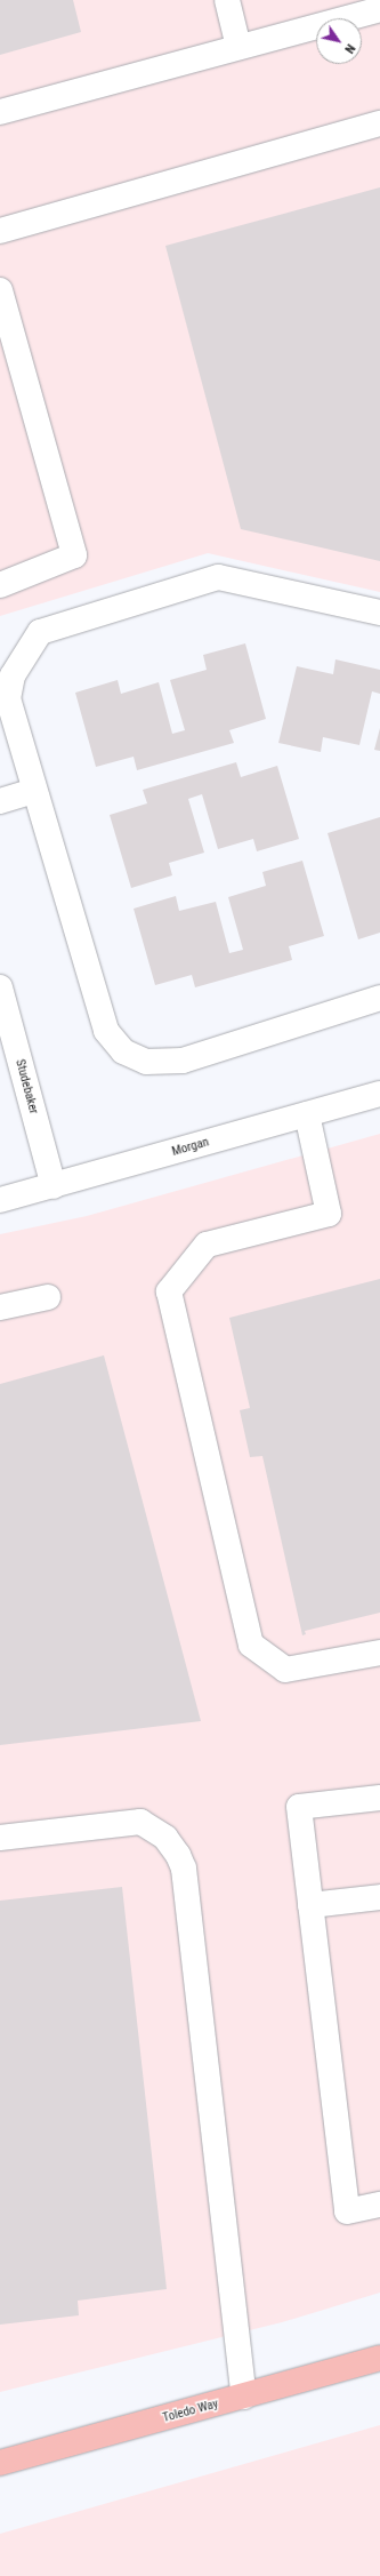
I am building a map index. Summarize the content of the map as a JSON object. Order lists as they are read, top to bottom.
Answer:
{
  "streets": {
    "main road": ["Toledo Way"],
    "street": ["Studebaker", "Morgan"]
  },
  "crossings": [
    ["Studebaker", "Morgan"]
  ],
  "north": "bottom right"
}
